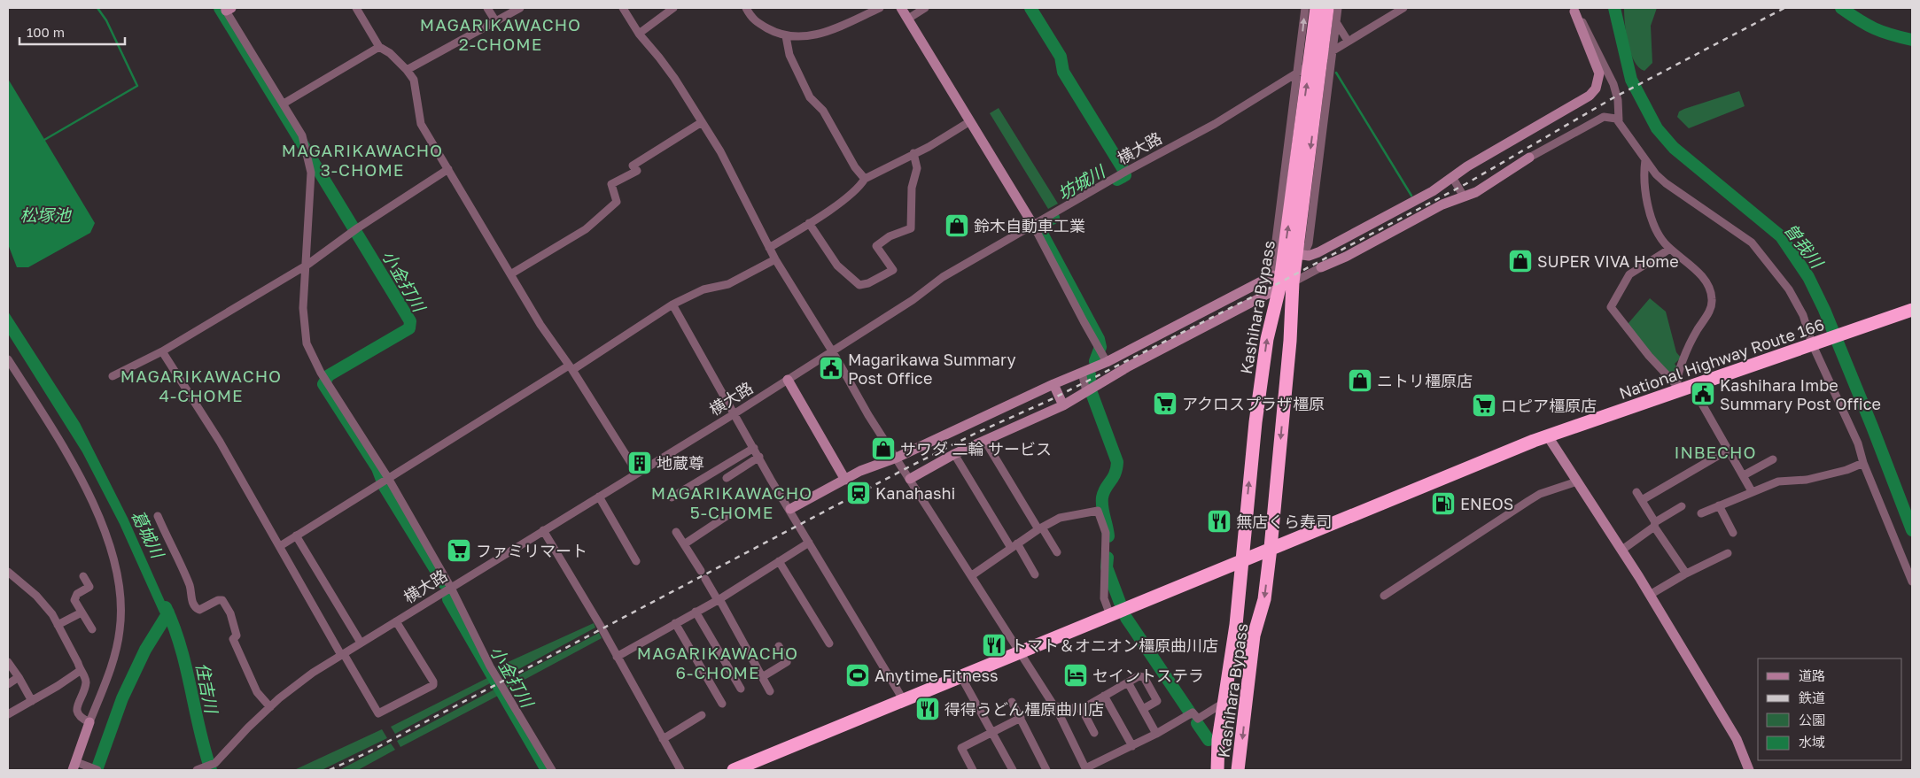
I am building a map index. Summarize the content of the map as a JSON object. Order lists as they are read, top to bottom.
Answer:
{
  "streets": {
    "highway": ["Kashihara Bypass", "National Highway Route 166"],
    "street": ["横大路"]
  },
  "crossings": [
    ["横大路", "Kashihara Bypass"],
    ["Kashihara Bypass", "National Highway Route 166"]
  ],
  "districts": [
    "MAGARIKAWACHO 2-CHOME",
    "MAGARIKAWACHO 3-CHOME",
    "MAGARIKAWACHO 4-CHOME",
    "INBECHO",
    "MAGARIKAWACHO 5-CHOME",
    "MAGARIKAWACHO 6-CHOME"
  ],
  "water": [
    "坊城川",
    "松塚池",
    "曽我川",
    "小金打川",
    "葛城川",
    "住吉川"
  ],
  "places": {
    "shop": [
      "鈴木自動車工業",
      "SUPER VIVA Home",
      "ニトリ橿原店",
      "サワダ 二輪 サービス"
    ],
    "public building": ["Magarikawa Summary Post Office", "Kashihara Imbe Summary Post Office"],
    "supermarket": ["アクロスプラザ橿原", "ロピア橿原店", "ファミリマート"],
    "building": ["地蔵尊"],
    "station": ["Kanahashi"],
    "fuel station": ["ENEOS"],
    "restaurant": ["無店くら寿司", "トマト＆オニオン橿原曲川店", "得得うどん橿原曲川店"],
    "sports": ["Anytime Fitness"],
    "hotel": ["セイントステラ"]
  },
  "legend": [
    "道路",
    "鉄道",
    "公園",
    "水域"
  ],
  "scale_bar": "100 m"
}
